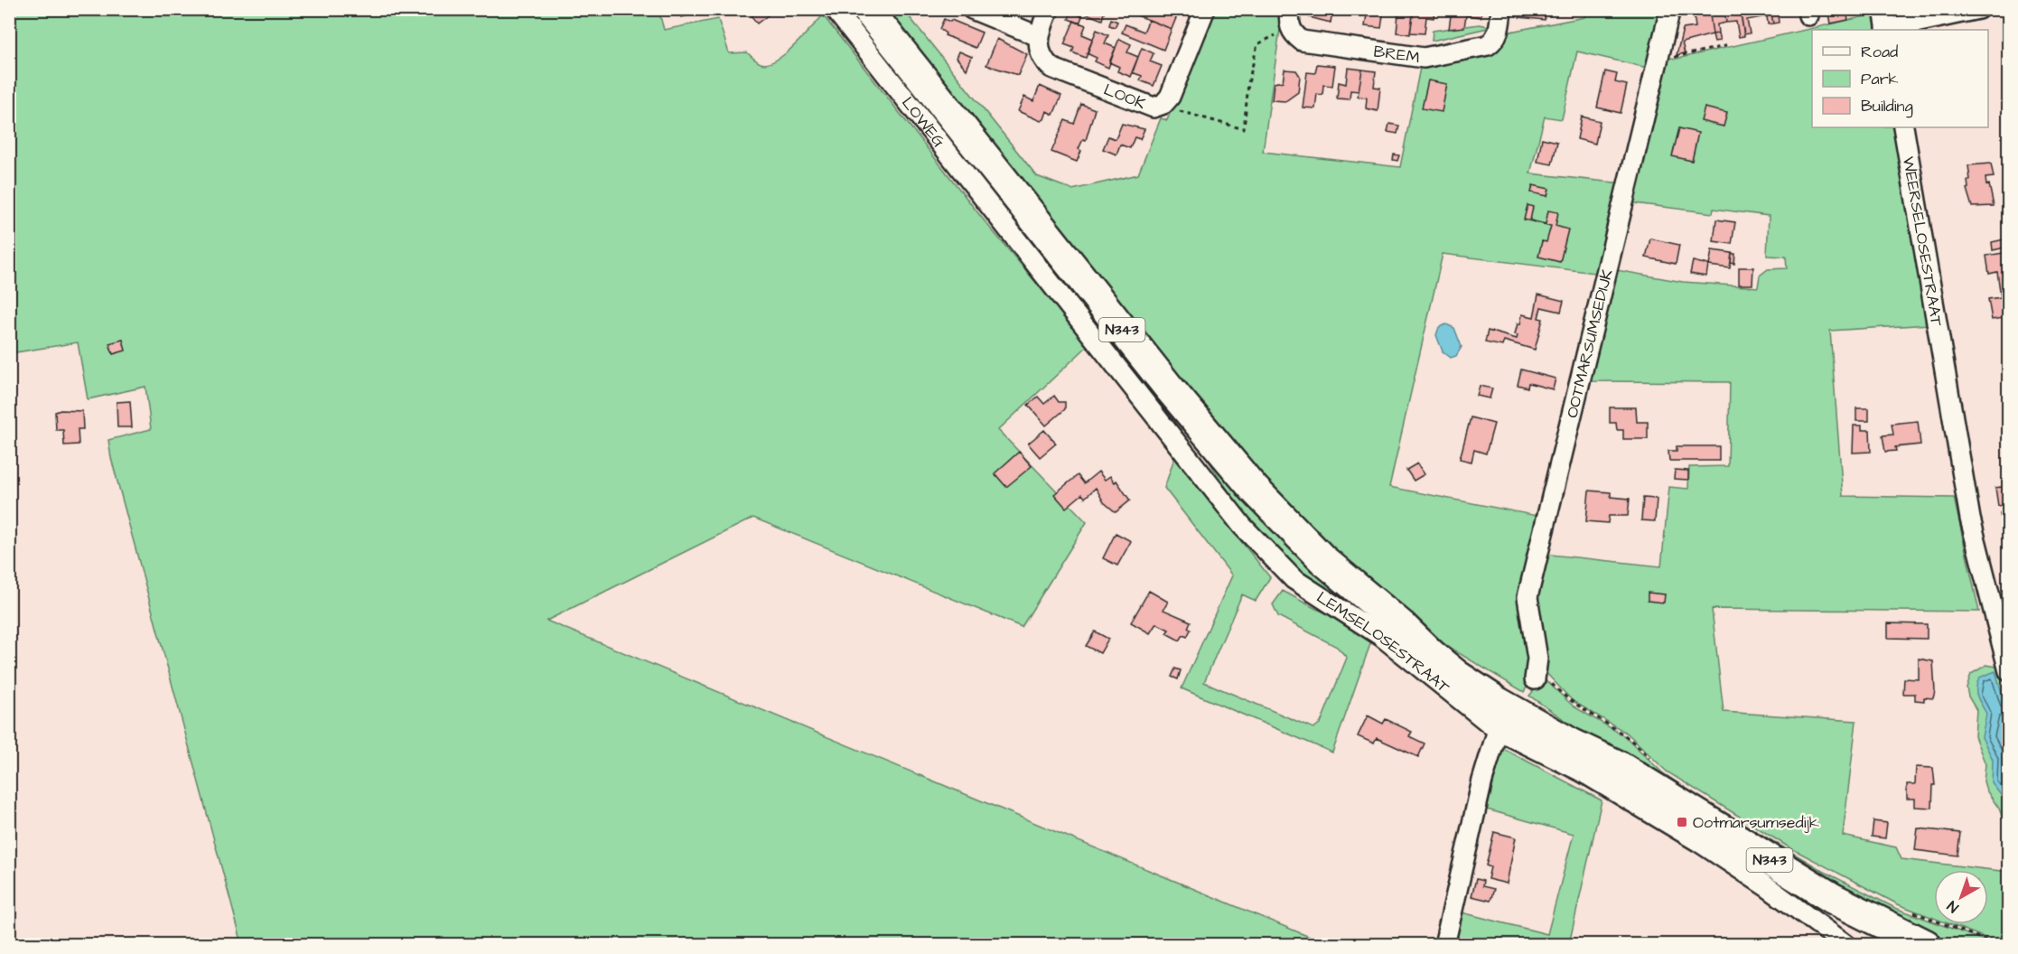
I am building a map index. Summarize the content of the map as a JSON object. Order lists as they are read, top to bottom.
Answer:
{
  "streets": {
    "main road": ["N343"],
    "street": [
      "BREM",
      "LOOK",
      "LOWEG",
      "WEERSELOSESTRAAT",
      "OOTMARSUMSEDIJK",
      "LEMSELOSESTRAAT"
    ]
  },
  "crossings": [
    ["LOWEG", "LEMSELOSESTRAAT"]
  ],
  "places": {
    "transit": ["Ootmarsumsedijk"]
  },
  "legend": ["Road", "Park", "Building"],
  "north": "bottom left"
}
